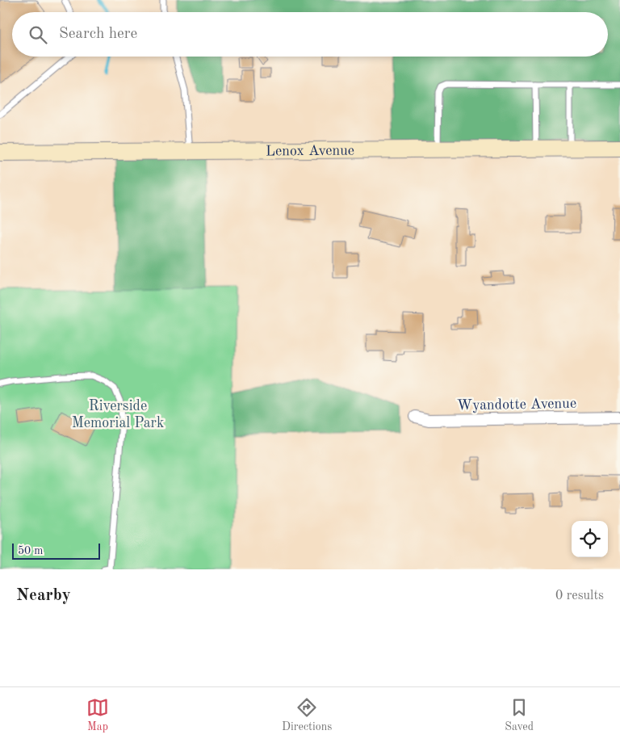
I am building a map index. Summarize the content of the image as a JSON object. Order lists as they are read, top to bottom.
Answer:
{
  "streets": {
    "street": ["Lenox Avenue", "Wyandotte Avenue"]
  },
  "parks": ["Riverside Memorial Park"],
  "scale_bar": "50 m",
  "page": {
    "search": "Search here",
    "scale": "50 m",
    "heading": ["Nearby", "0 results"],
    "nav": ["Map", "Directions", "Saved"]
  }
}
